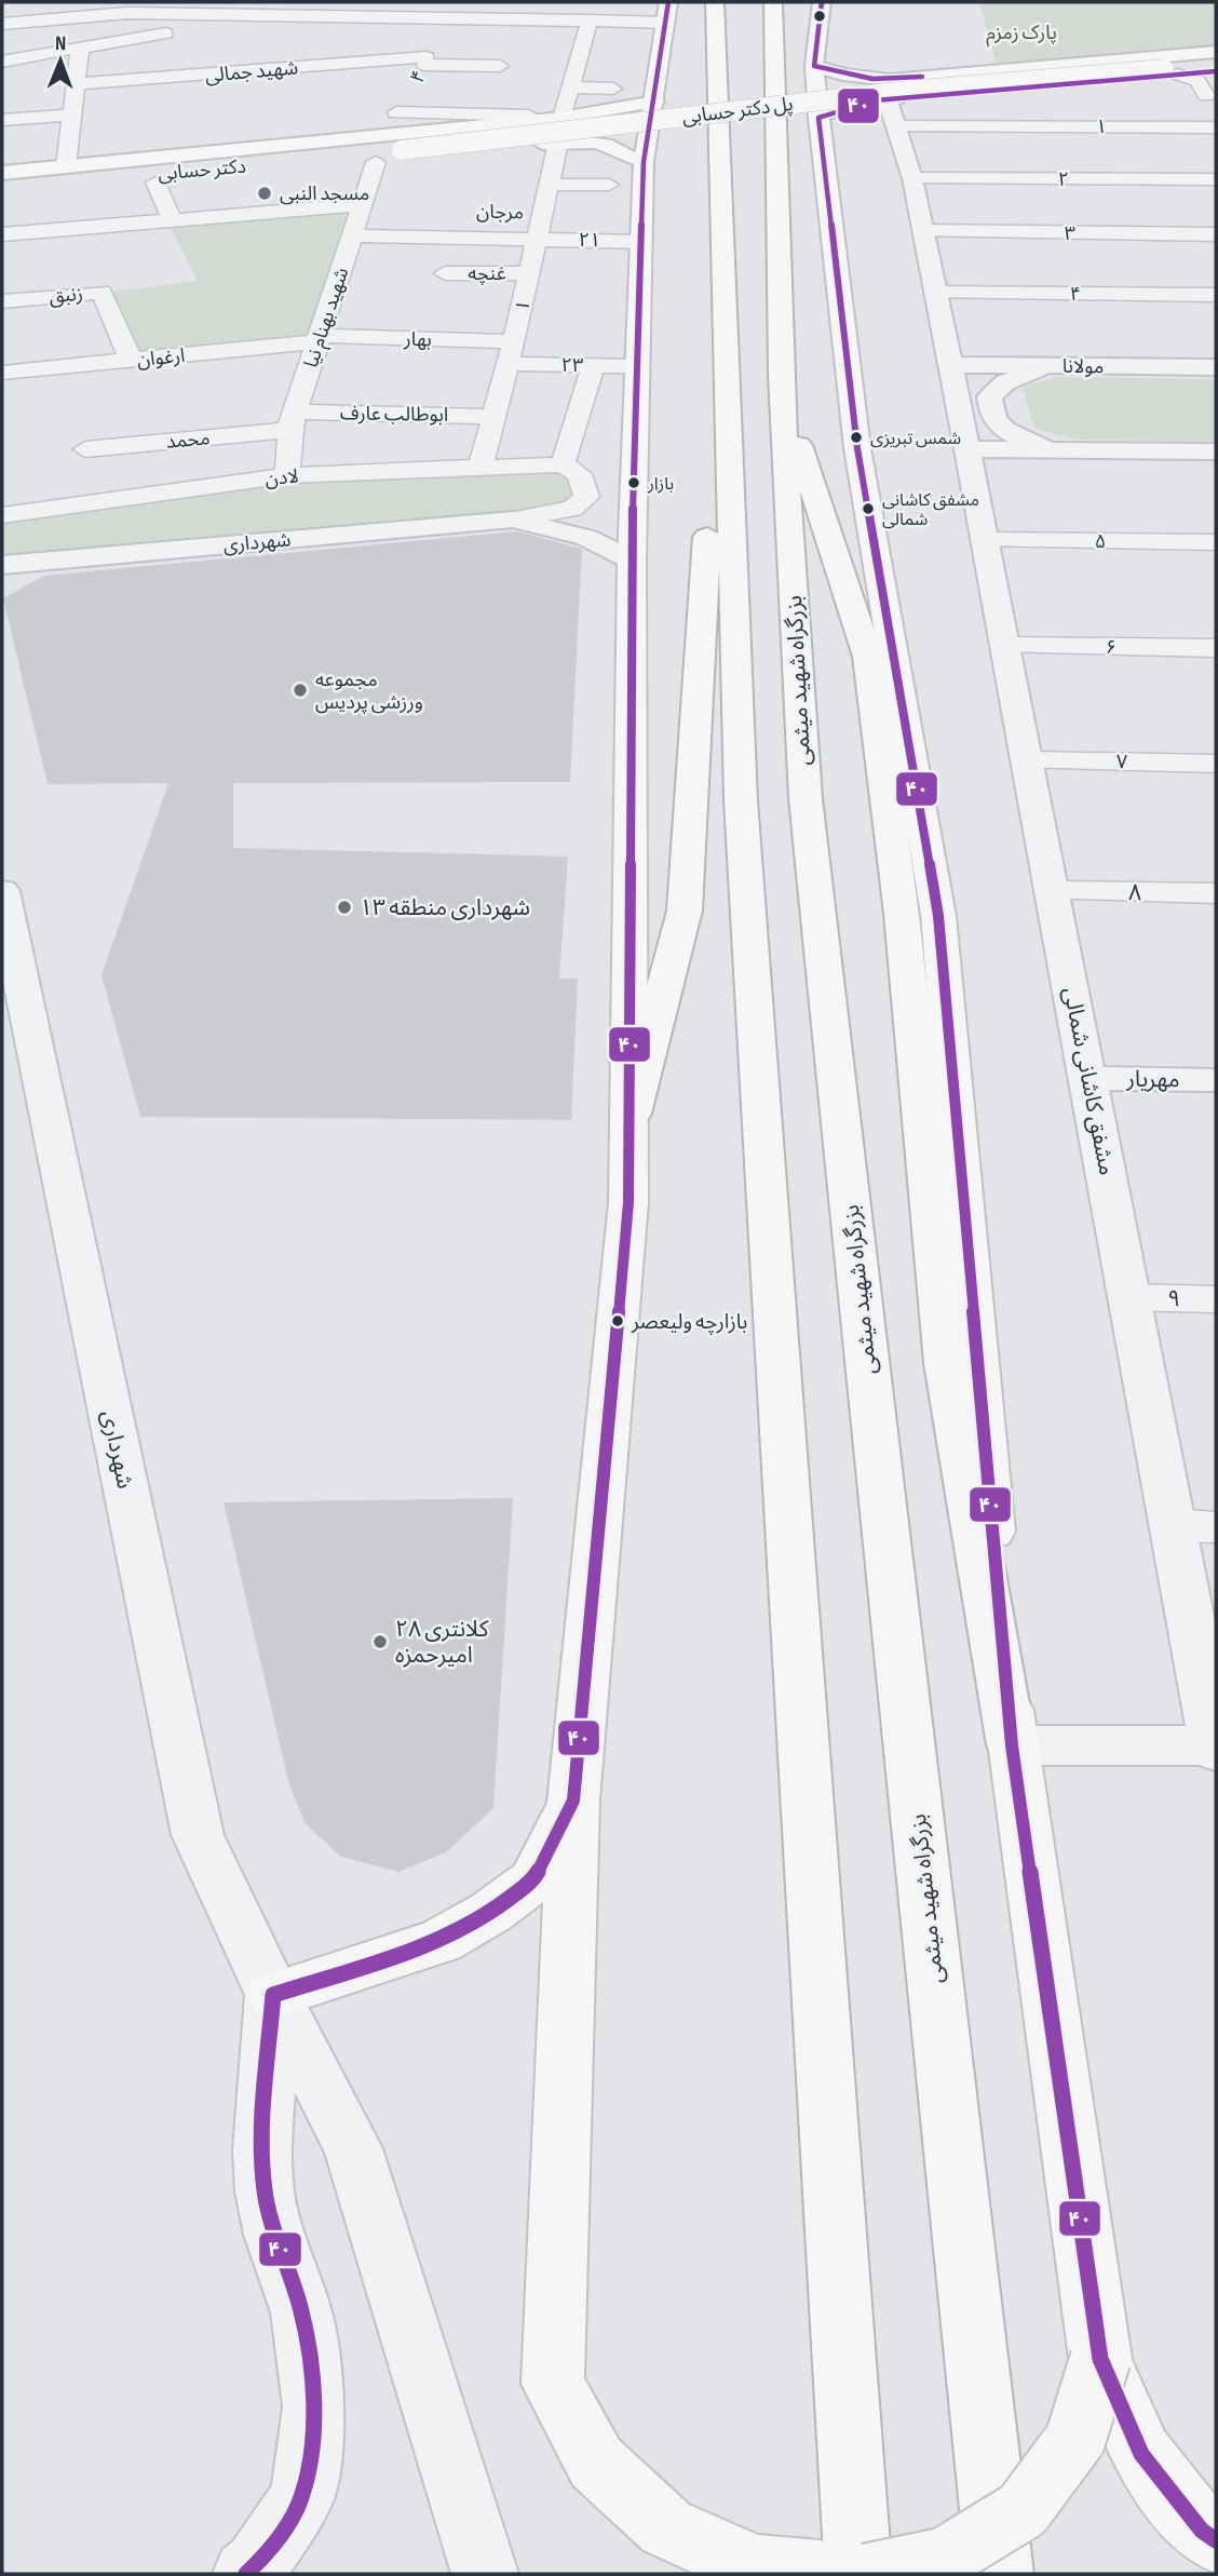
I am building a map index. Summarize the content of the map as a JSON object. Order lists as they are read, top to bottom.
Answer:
{
  "streets": {
    "main road": ["پل دکتر حسابی", "دکتر حسابی", "بزرگراه شهید میثمی"],
    "street": [
      "شهید جمالی",
      "۴",
      "۱",
      "۲",
      "۳",
      "۲۱",
      "غنچه",
      "زنبق",
      "شهید بهنام نیا",
      "بهار",
      "ارغوان",
      "۲۳",
      "مولانا",
      "ابوطالب عارف",
      "محمد",
      "لادن",
      "۵",
      "شهرداری",
      "۶",
      "۷",
      "۸",
      "مهریار",
      "مشفق کاشانی شمالی",
      "۹"
    ]
  },
  "crossings": [
    ["شهید جمالی", "۴"],
    ["۴", "مشفق کاشانی شمالی"],
    ["پل دکتر حسابی", "دکتر حسابی"],
    ["۱", "۲۱"],
    ["۱", "غنچه"],
    ["۱", "بهار"],
    ["۱", "۲۳"],
    ["۱", "ابوطالب عارف"],
    ["۱", "لادن"],
    ["۱", "مشفق کاشانی شمالی"],
    ["۲", "مشفق کاشانی شمالی"],
    ["۳", "مشفق کاشانی شمالی"],
    ["۲۱", "شهید بهنام نیا"],
    ["زنبق", "ارغوان"],
    ["شهید بهنام نیا", "بهار"],
    ["شهید بهنام نیا", "ارغوان"],
    ["شهید بهنام نیا", "ابوطالب عارف"],
    ["شهید بهنام نیا", "محمد"],
    ["شهید بهنام نیا", "لادن"],
    ["بهار", "ارغوان"],
    ["مولانا", "مشفق کاشانی شمالی"],
    ["ابوطالب عارف", "محمد"],
    ["۵", "مشفق کاشانی شمالی"],
    ["۶", "مشفق کاشانی شمالی"],
    ["۷", "مشفق کاشانی شمالی"],
    ["۸", "مشفق کاشانی شمالی"],
    ["مهریار", "مشفق کاشانی شمالی"],
    ["مشفق کاشانی شمالی", "۹"]
  ],
  "parks": ["پارک زمزم"],
  "places": [
    "مسجد النبی",
    "شمس تبریزی",
    "بازار",
    "مشفق کاشانی شمالی",
    "مجموعه ورزشی پردیس",
    "شهرداری منطقه ۱۳",
    "بازارچه ولیعصر",
    "کلانتری ۲۸ امیرحمزه"
  ],
  "lines": ["transit line ۴۰"],
  "north": "top"
}
